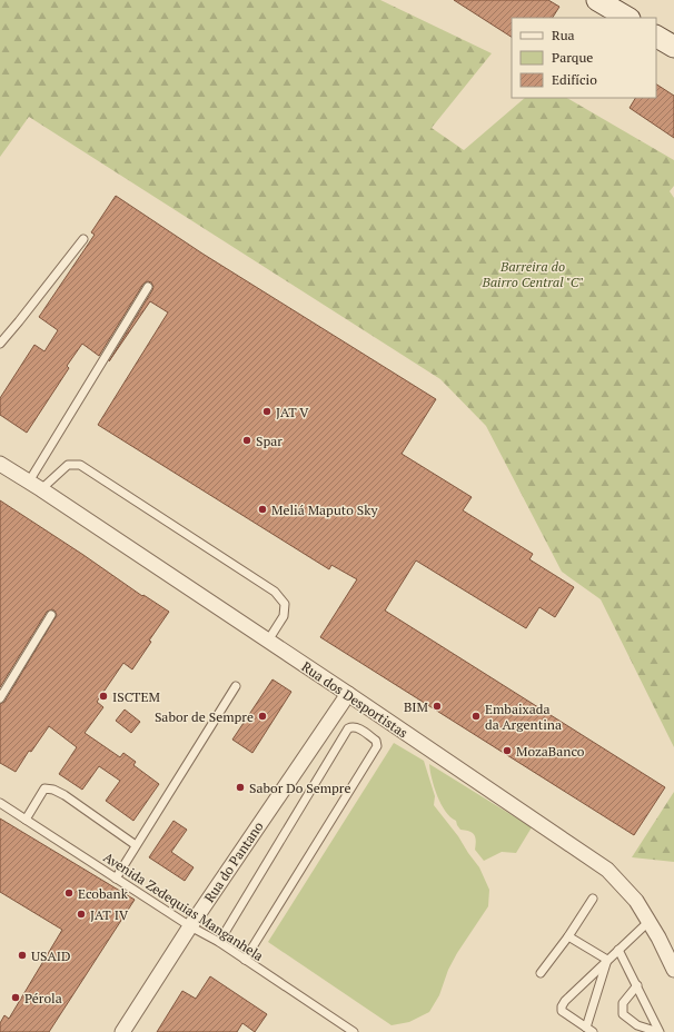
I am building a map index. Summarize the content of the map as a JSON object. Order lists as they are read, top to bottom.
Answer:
{
  "streets": {
    "street": ["Rua dos Desportistas", "Rua do Pantano"],
    "lane": ["Avenida Zedequias Manganhela"]
  },
  "crossings": [
    ["Rua dos Desportistas", "Rua do Pantano"],
    ["Rua do Pantano", "Avenida Zedequias Manganhela"]
  ],
  "parks": ["Barreira do Bairro Central \"C\""],
  "places": [
    "JAT V",
    "Spar",
    "Meliá Maputo Sky",
    "ISCTEM",
    "BIM",
    "Sabor de Sempre",
    "Embaixada da Argentina",
    "MozaBanco",
    "Sabor Do Sempre",
    "Ecobank",
    "JAT IV",
    "USAID",
    "Pérola"
  ],
  "legend": ["Rua", "Parque", "Edifício"]
}
